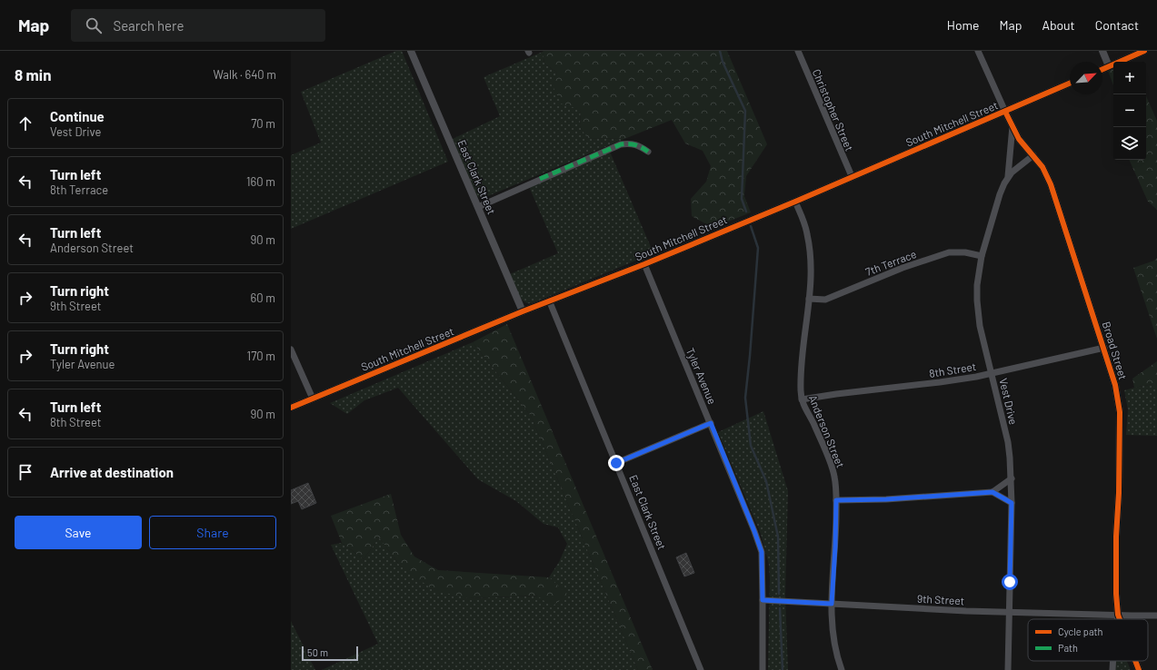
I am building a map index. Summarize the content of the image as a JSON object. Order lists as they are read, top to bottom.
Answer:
{
  "streets": {
    "street": [
      "Christopher Street",
      "South Mitchell Street",
      "East Clark Street",
      "7th Terrace",
      "Broad Street",
      "8th Street",
      "Tyler Avenue",
      "Vest Drive",
      "Anderson Street",
      "9th Street"
    ]
  },
  "crossings": [
    ["Christopher Street", "South Mitchell Street"],
    ["South Mitchell Street", "East Clark Street"],
    ["South Mitchell Street", "Broad Street"],
    ["South Mitchell Street", "Tyler Avenue"],
    ["South Mitchell Street", "Anderson Street"],
    ["7th Terrace", "Vest Drive"],
    ["7th Terrace", "Anderson Street"],
    ["Broad Street", "8th Street"],
    ["Broad Street", "Vest Drive"],
    ["Broad Street", "9th Street"],
    ["8th Street", "Vest Drive"],
    ["8th Street", "Anderson Street"],
    ["Tyler Avenue", "9th Street"],
    ["Vest Drive", "9th Street"],
    ["Anderson Street", "9th Street"]
  ],
  "legend": ["Cycle path", "Path"],
  "scale_bar": "50 m",
  "north": "top right",
  "page": {
    "header": "Map",
    "search": "Search here",
    "nav": [
      "Home",
      "Map",
      "About",
      "Contact"
    ],
    "heading": ["8 min", "Walk · 640 m"],
    "map_buttons": ["+", "−"],
    "list": [
      ["Continue", "Vest Drive", "70 m"],
      ["Turn left", "8th Terrace", "160 m"],
      ["Turn left", "Anderson Street", "90 m"],
      ["Turn right", "9th Street", "60 m"],
      ["Turn right", "Tyler Avenue", "170 m"],
      ["Turn left", "8th Street", "90 m"],
      "Arrive at destination"
    ],
    "buttons": ["Save", "Share"],
    "scale": "50 m"
  }
}
